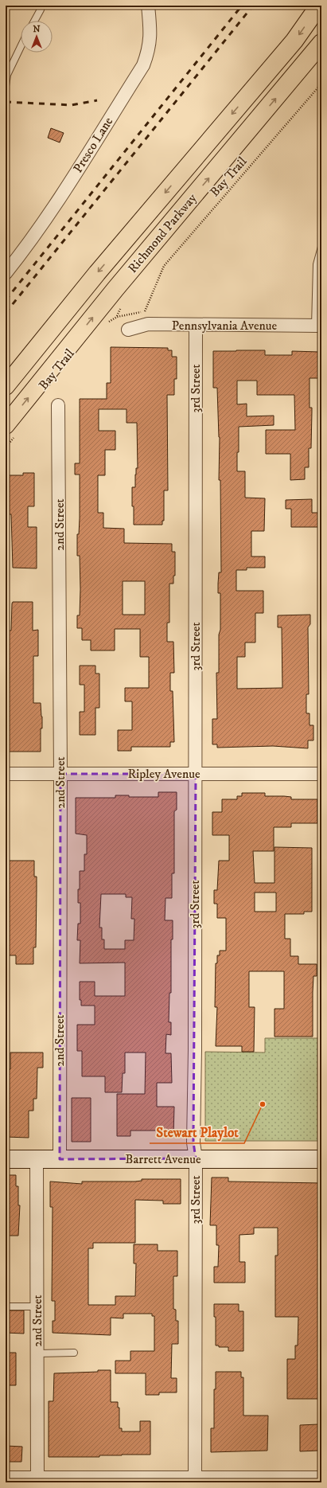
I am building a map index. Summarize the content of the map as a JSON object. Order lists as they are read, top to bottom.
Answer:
{
  "streets": {
    "highway": ["Richmond Parkway"],
    "main road": ["Barrett Avenue"],
    "street": [
      "Presco Lane",
      "Pennsylvania Avenue",
      "3rd Street",
      "2nd Street",
      "Ripley Avenue"
    ],
    "path": ["Bay Trail"]
  },
  "crossings": [
    ["Pennsylvania Avenue", "3rd Street"],
    ["3rd Street", "Ripley Avenue"],
    ["3rd Street", "Barrett Avenue"],
    ["2nd Street", "Ripley Avenue"],
    ["2nd Street", "Barrett Avenue"]
  ],
  "places": ["Stewart Playlot"],
  "north": "top"
}
